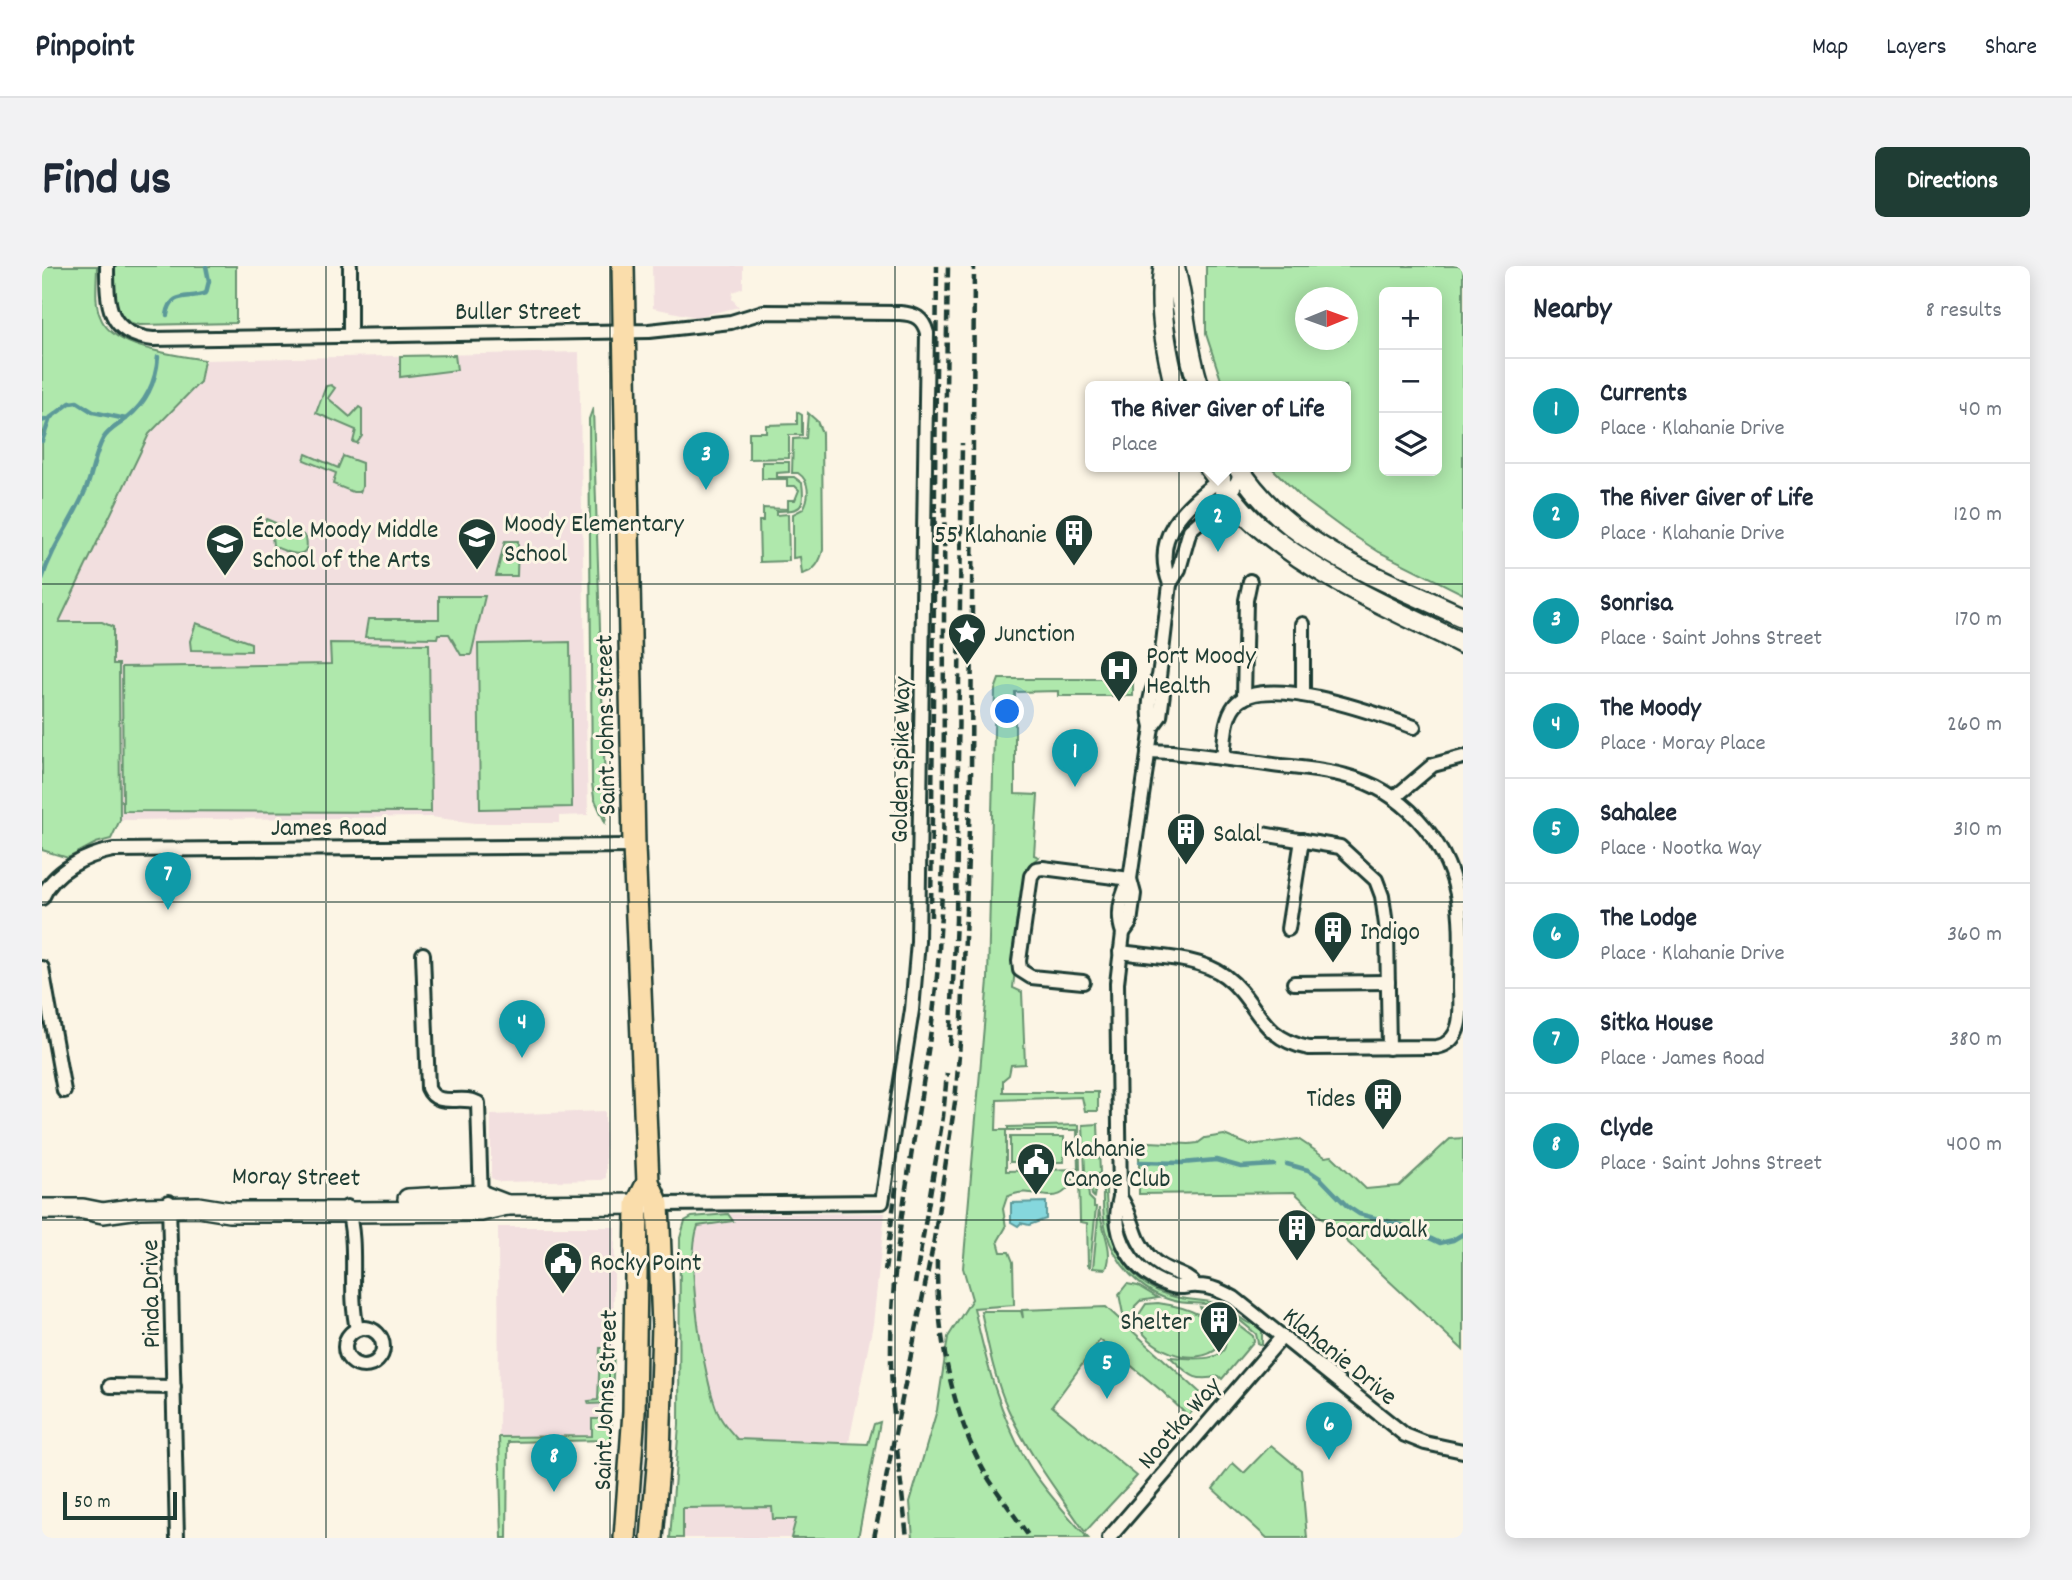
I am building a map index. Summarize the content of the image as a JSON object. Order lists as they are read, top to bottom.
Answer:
{
  "streets": {
    "main road": ["Saint Johns Street", "Moray Street"],
    "street": [
      "Buller Street",
      "Golden Spike Way",
      "James Road",
      "Pinda Drive",
      "Klahanie Drive",
      "Nootka Way"
    ]
  },
  "crossings": [
    ["Buller Street", "Saint Johns Street"],
    ["Buller Street", "Golden Spike Way"],
    ["Saint Johns Street", "James Road"],
    ["Saint Johns Street", "Moray Street"],
    ["Golden Spike Way", "Moray Street"],
    ["Moray Street", "Pinda Drive"],
    ["Klahanie Drive", "Nootka Way"]
  ],
  "places": {
    "building": [
      "55 Klahanie",
      "Salal",
      "Indigo",
      "Tides",
      "Boardwalk",
      "Shelter"
    ],
    "school or university": ["Moody Elementary School", "École Moody Middle School of the Arts"],
    "place": ["Junction"],
    "hospital": ["Port Moody Health"],
    "public building": ["Klahanie Canoe Club", "Rocky Point"]
  },
  "scale_bar": "50 m",
  "north": "right",
  "page": {
    "header": "Pinpoint",
    "nav": ["Map", "Layers", "Share"],
    "title": "Find us",
    "buttons": "Directions",
    "heading": ["Nearby", "8 results"],
    "map_buttons": ["+", "−"],
    "list": [
      {
        "mark": "1",
        "name": "Currents",
        "note": "Place · Klahanie Drive",
        "value": "40 m"
      },
      {
        "mark": "2",
        "name": "The River Giver of Life",
        "note": "Place · Klahanie Drive",
        "value": "120 m"
      },
      {
        "mark": "3",
        "name": "Sonrisa",
        "note": "Place · Saint Johns Street",
        "value": "170 m"
      },
      {
        "mark": "4",
        "name": "The Moody",
        "note": "Place · Moray Place",
        "value": "260 m"
      },
      {
        "mark": "5",
        "name": "Sahalee",
        "note": "Place · Nootka Way",
        "value": "310 m"
      },
      {
        "mark": "6",
        "name": "The Lodge",
        "note": "Place · Klahanie Drive",
        "value": "360 m"
      },
      {
        "mark": "7",
        "name": "Sitka House",
        "note": "Place · James Road",
        "value": "380 m"
      },
      {
        "mark": "8",
        "name": "Clyde",
        "note": "Place · Saint Johns Street",
        "value": "400 m"
      }
    ],
    "popup": ["The River Giver of Life", "Place"],
    "pins": [
      "3",
      "2",
      "1",
      "7",
      "4",
      "5",
      "6",
      "8"
    ],
    "scale": "50 m"
  }
}
